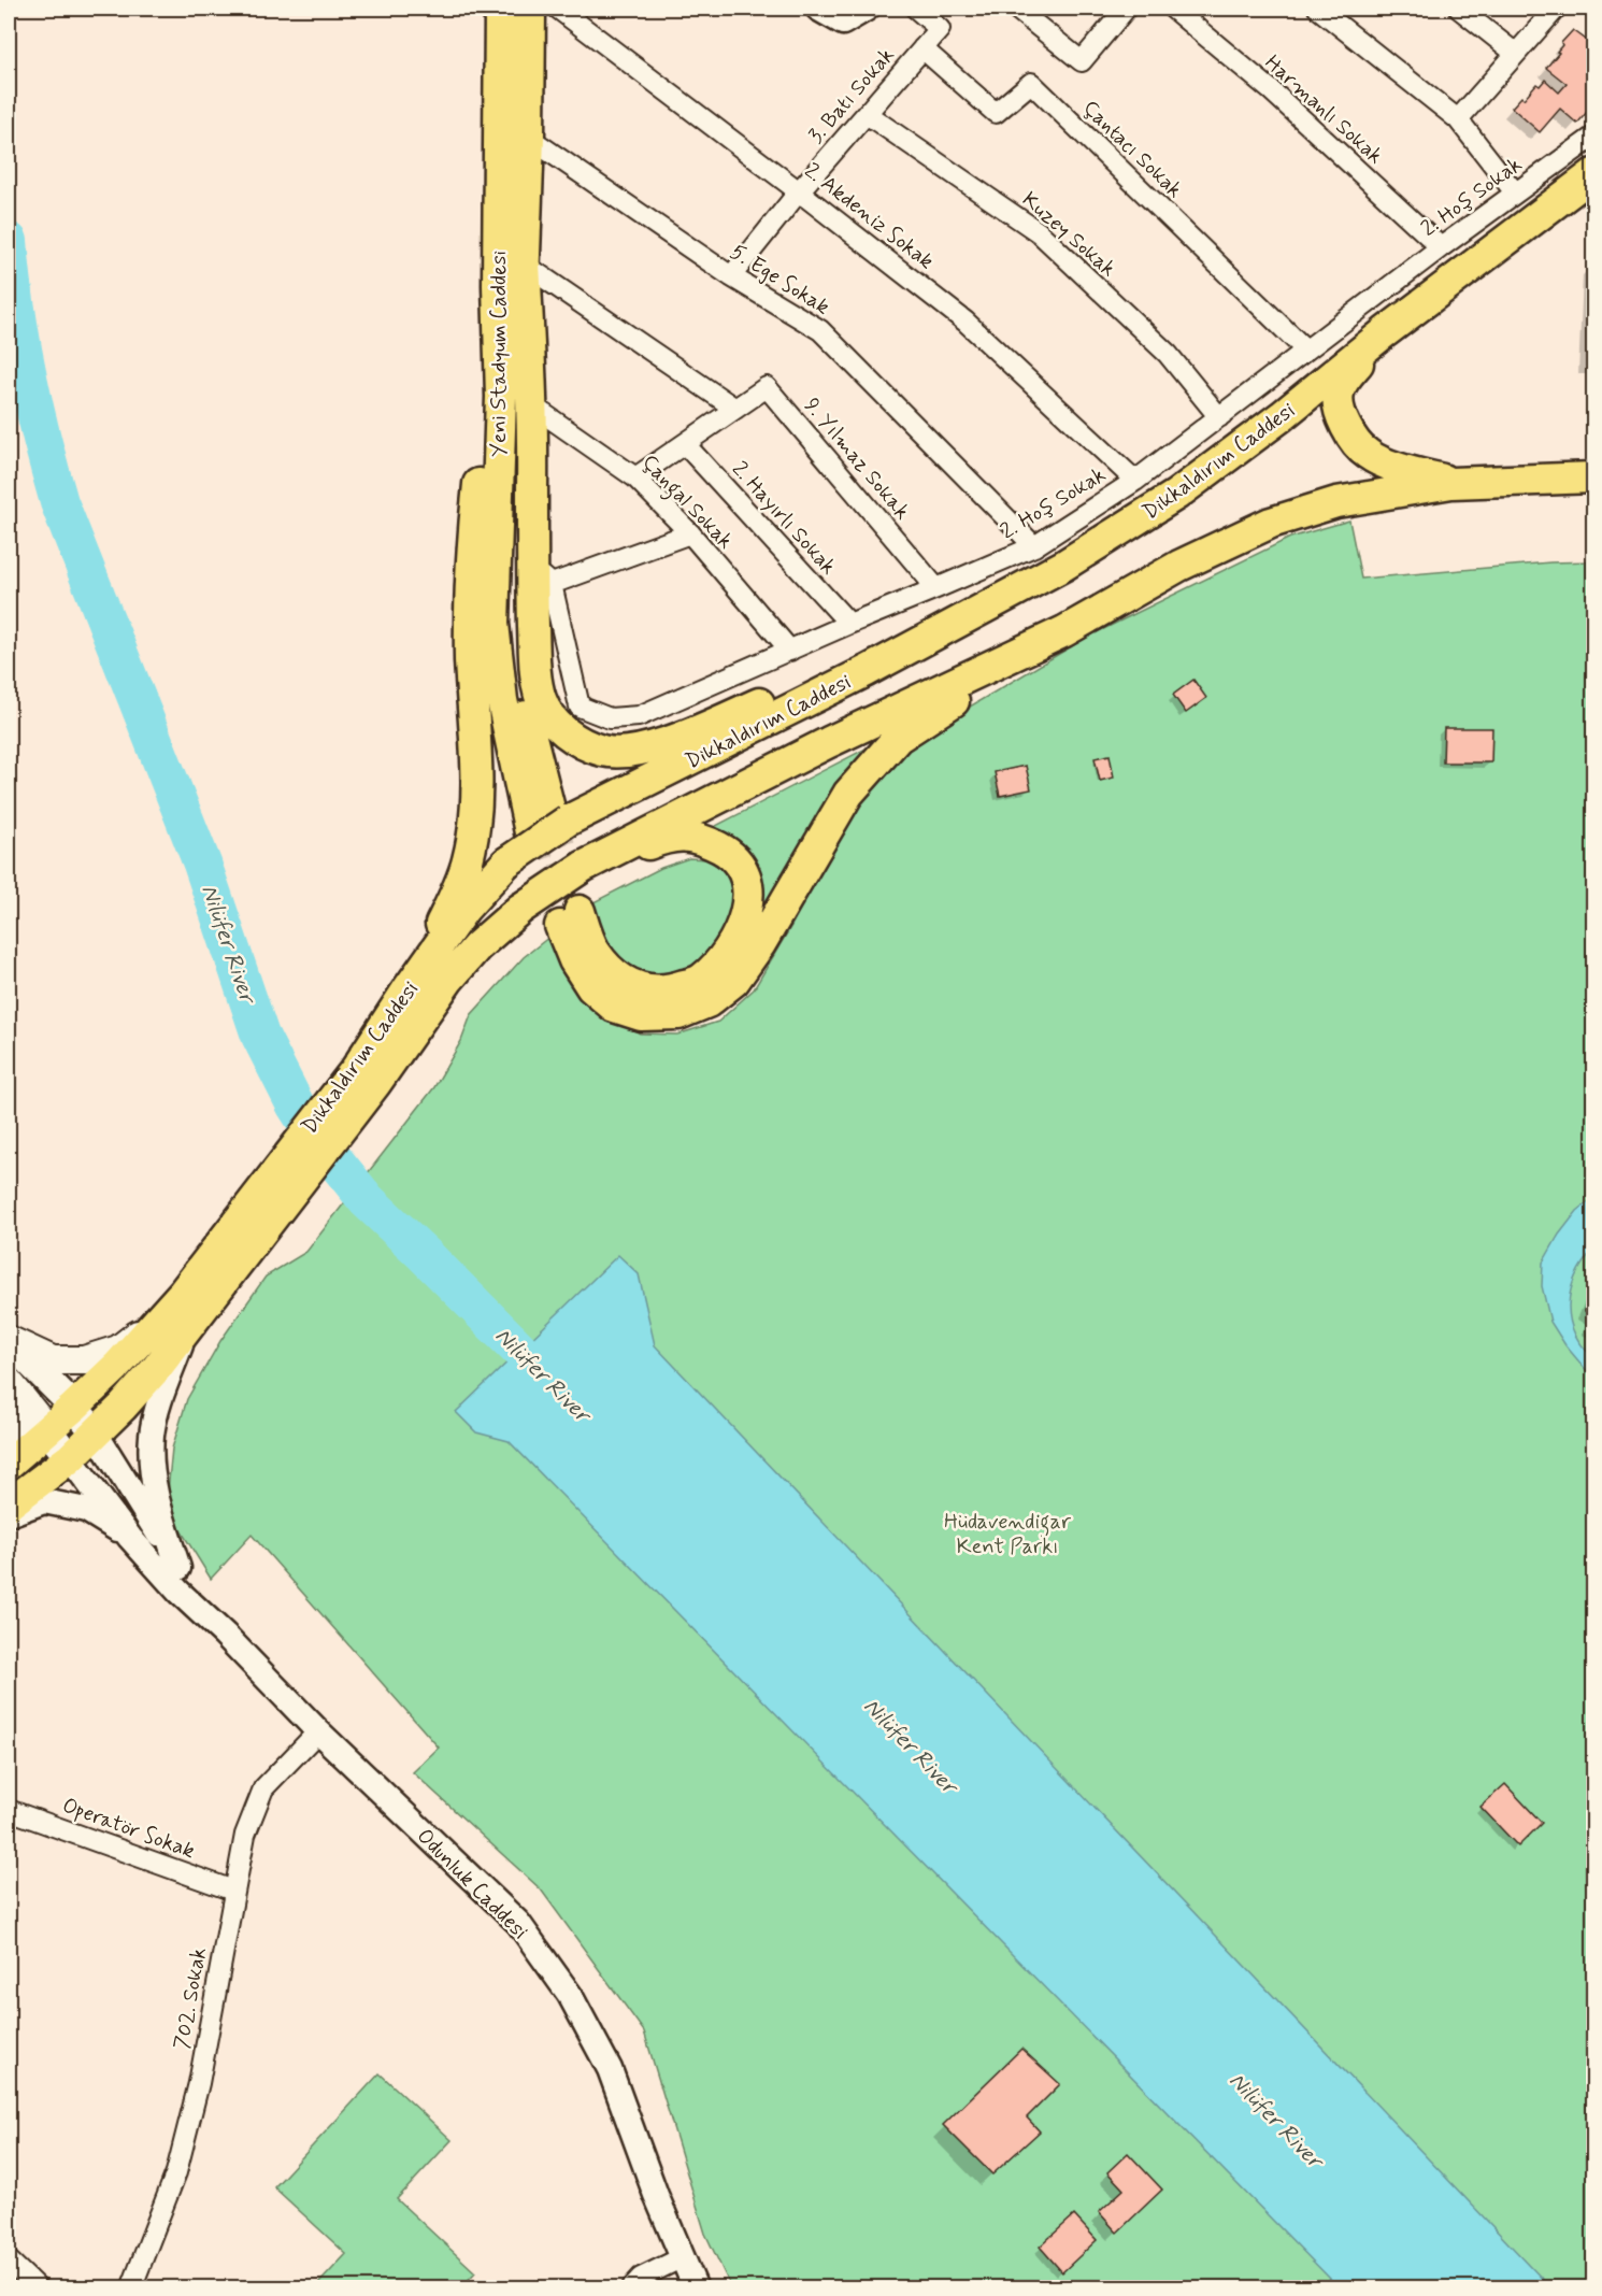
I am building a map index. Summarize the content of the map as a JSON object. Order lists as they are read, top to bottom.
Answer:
{
  "streets": {
    "main road": ["Yeni Stadyum Caddesi", "Dikkaldırım Caddesi"],
    "street": [
      "3. Batı Sokak",
      "Harmanlı Sokak",
      "Çantacı Sokak",
      "2. Hoş Sokak",
      "2. Akdeniz Sokak",
      "Kuzey Sokak",
      "5. Ege Sokak",
      "9. Yılmaz Sokak",
      "Çangal Sokak",
      "2. Hayırlı Sokak",
      "Operatör Sokak",
      "Odunluk Caddesi",
      "702. Sokak"
    ]
  },
  "crossings": [
    ["3. Batı Sokak", "Çantacı Sokak"],
    ["3. Batı Sokak", "2. Akdeniz Sokak"],
    ["3. Batı Sokak", "Kuzey Sokak"],
    ["3. Batı Sokak", "5. Ege Sokak"],
    ["Harmanlı Sokak", "2. Hoş Sokak"],
    ["Çantacı Sokak", "2. Hoş Sokak"],
    ["2. Hoş Sokak", "2. Akdeniz Sokak"],
    ["2. Hoş Sokak", "Kuzey Sokak"],
    ["2. Hoş Sokak", "5. Ege Sokak"],
    ["2. Hoş Sokak", "9. Yılmaz Sokak"],
    ["2. Hoş Sokak", "Çangal Sokak"],
    ["2. Hoş Sokak", "2. Hayırlı Sokak"],
    ["5. Ege Sokak", "Yeni Stadyum Caddesi"],
    ["9. Yılmaz Sokak", "Çangal Sokak"],
    ["9. Yılmaz Sokak", "2. Hayırlı Sokak"],
    ["Operatör Sokak", "702. Sokak"],
    ["Odunluk Caddesi", "702. Sokak"]
  ],
  "water": ["Nilüfer River"],
  "parks": ["Hüdavendigar Kent Parkı"]
}
